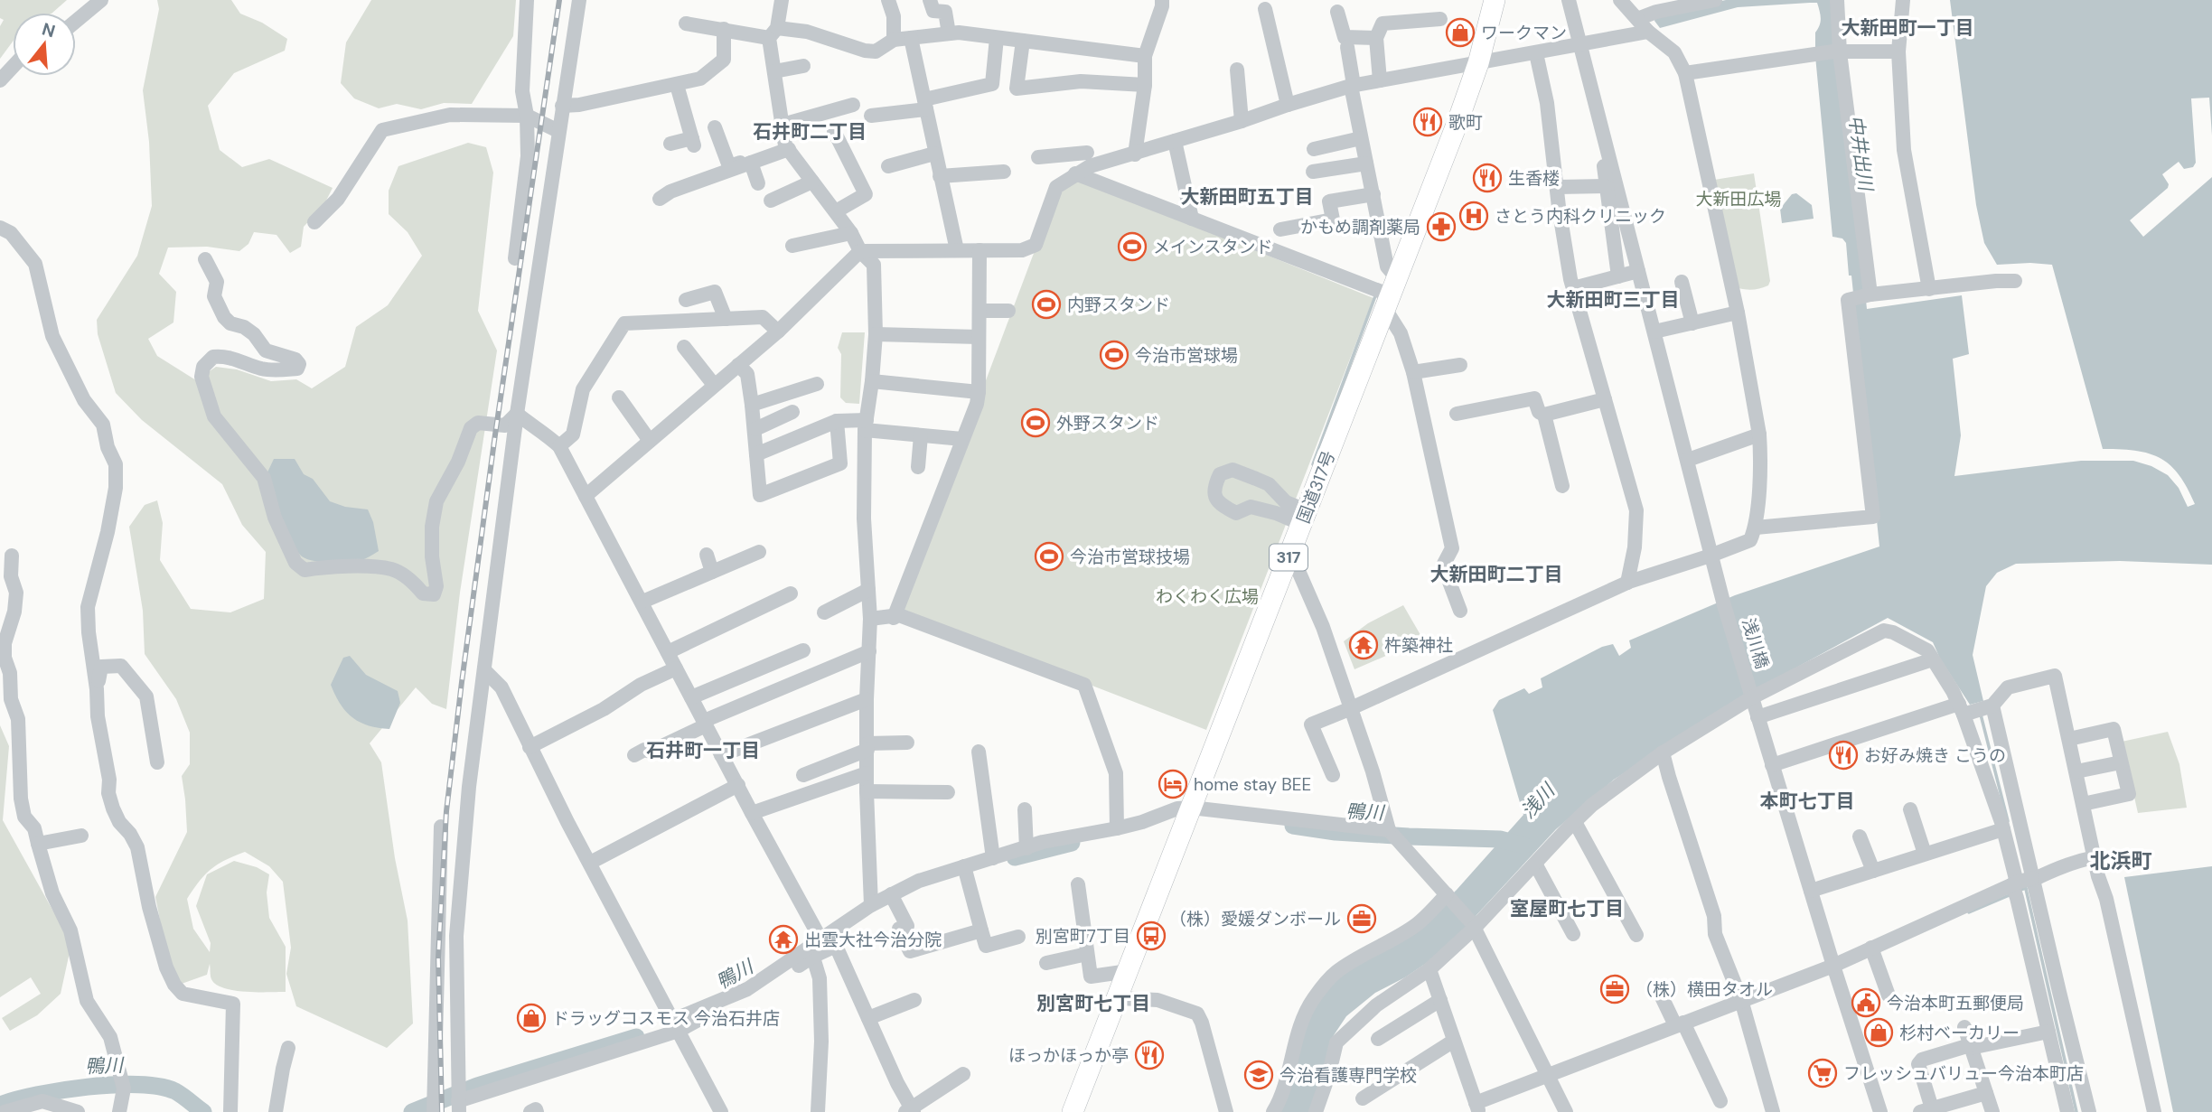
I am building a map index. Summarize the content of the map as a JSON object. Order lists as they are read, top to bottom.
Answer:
{
  "streets": {
    "highway": ["国道317号", "317"],
    "street": ["浅川橋"]
  },
  "districts": [
    "大新田町一丁目",
    "石井町二丁目",
    "大新田町五丁目",
    "大新田町三丁目",
    "大新田町二丁目",
    "石井町一丁目",
    "本町七丁目",
    "北浜町",
    "室屋町七丁目",
    "別宮町七丁目"
  ],
  "water": ["中井出川", "浅川", "鴨川"],
  "parks": ["大新田広場", "わくわく広場"],
  "places": {
    "shop": ["ワークマン", "ドラッグコスモス 今治石井店", "杉村ベーカリー"],
    "restaurant": [
      "歌町",
      "生香楼",
      "お好み焼き こうの",
      "ほっかほっか亭"
    ],
    "hospital": ["さとう内科クリニック"],
    "pharmacy": ["かもめ調剤薬局"],
    "sports": [
      "メインスタンド",
      "内野スタンド",
      "今治市営球場",
      "外野スタンド",
      "今治市営球技場"
    ],
    "temple": ["杵築神社", "出雲大社今治分院"],
    "hotel": ["home stay BEE"],
    "office": ["（株）愛媛ダンボール", "（株）横田タオル"],
    "bus stop": ["別宮町7丁目"],
    "public building": ["今治本町五郵便局"],
    "supermarket": ["フレッシュバリュー今治本町店"],
    "school or university": ["今治看護専門学校"]
  },
  "north": "top"
}
